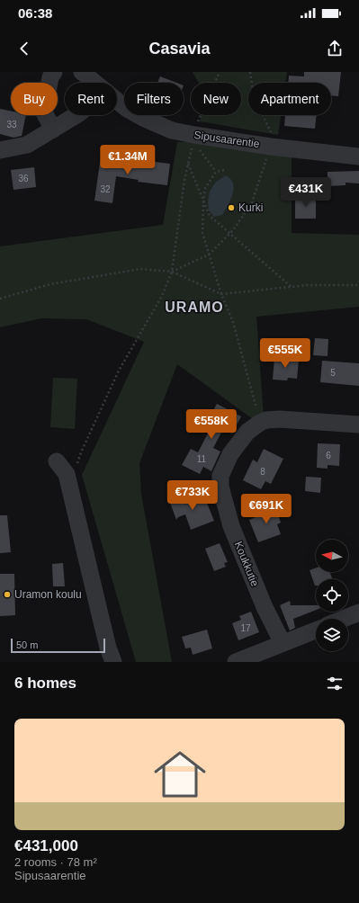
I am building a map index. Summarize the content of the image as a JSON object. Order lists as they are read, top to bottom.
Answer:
{
  "streets": {
    "street": ["Sipusaarentie", "Koukkutie"]
  },
  "districts": ["URAMO"],
  "places": ["Kurki", "Uramon koulu"],
  "house_numbers": [
    "33",
    "36",
    "32",
    "5",
    "6",
    "11",
    "8",
    "17"
  ],
  "scale_bar": "50 m",
  "north": "left",
  "page": {
    "status": "06:38",
    "header": "Casavia",
    "chip": [
      "Buy",
      "Rent",
      "Filters",
      "New",
      "Apartment"
    ],
    "price": [
      "€1.34M",
      "€431K",
      "€555K",
      "€558K",
      "€733K",
      "€691K"
    ],
    "scale": "50 m",
    "heading": "6 homes",
    "list": [
      {
        "name": "€431,000",
        "note": "2 rooms · 78 m² · Sipusaarentie"
      }
    ]
  }
}
